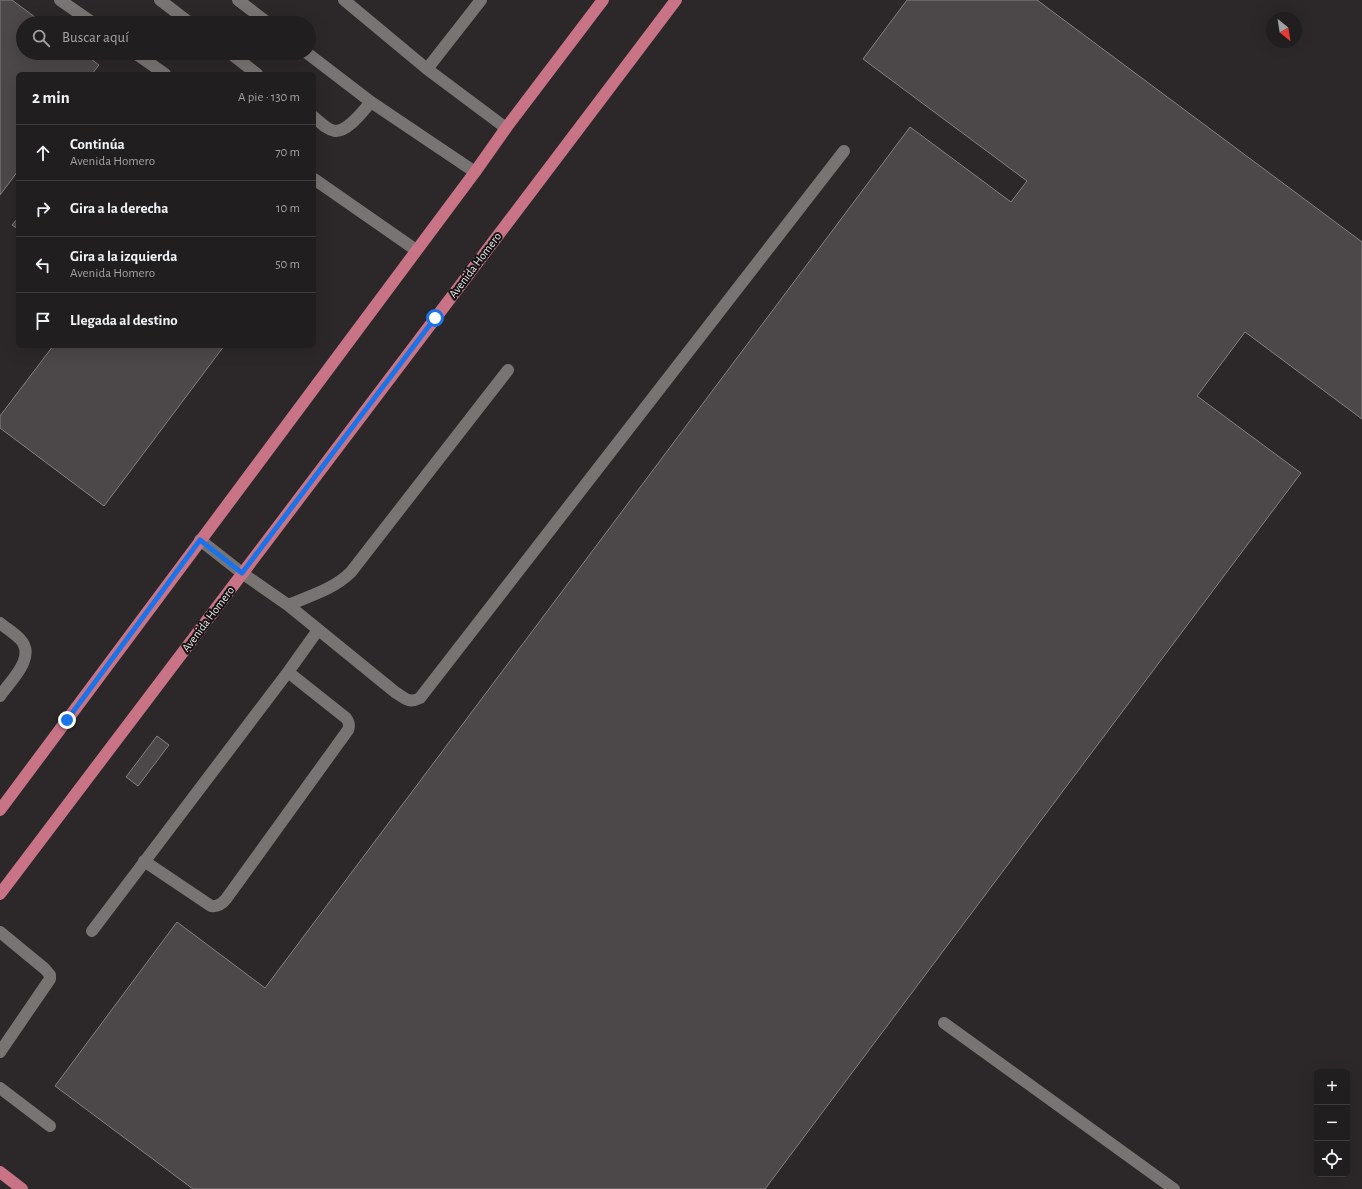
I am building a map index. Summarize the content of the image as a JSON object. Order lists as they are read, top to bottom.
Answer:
{
  "streets": {
    "main road": ["Avenida Homero"]
  },
  "north": "bottom right",
  "page": {
    "search": "Buscar aquí",
    "heading": ["2 min", "A pie · 130 m"],
    "list": [
      ["Continúa", "Avenida Homero", "70 m"],
      ["Gira a la derecha", "10 m"],
      ["Gira a la izquierda", "Avenida Homero", "50 m"],
      "Llegada al destino"
    ],
    "map_buttons": ["+", "−"]
  }
}
